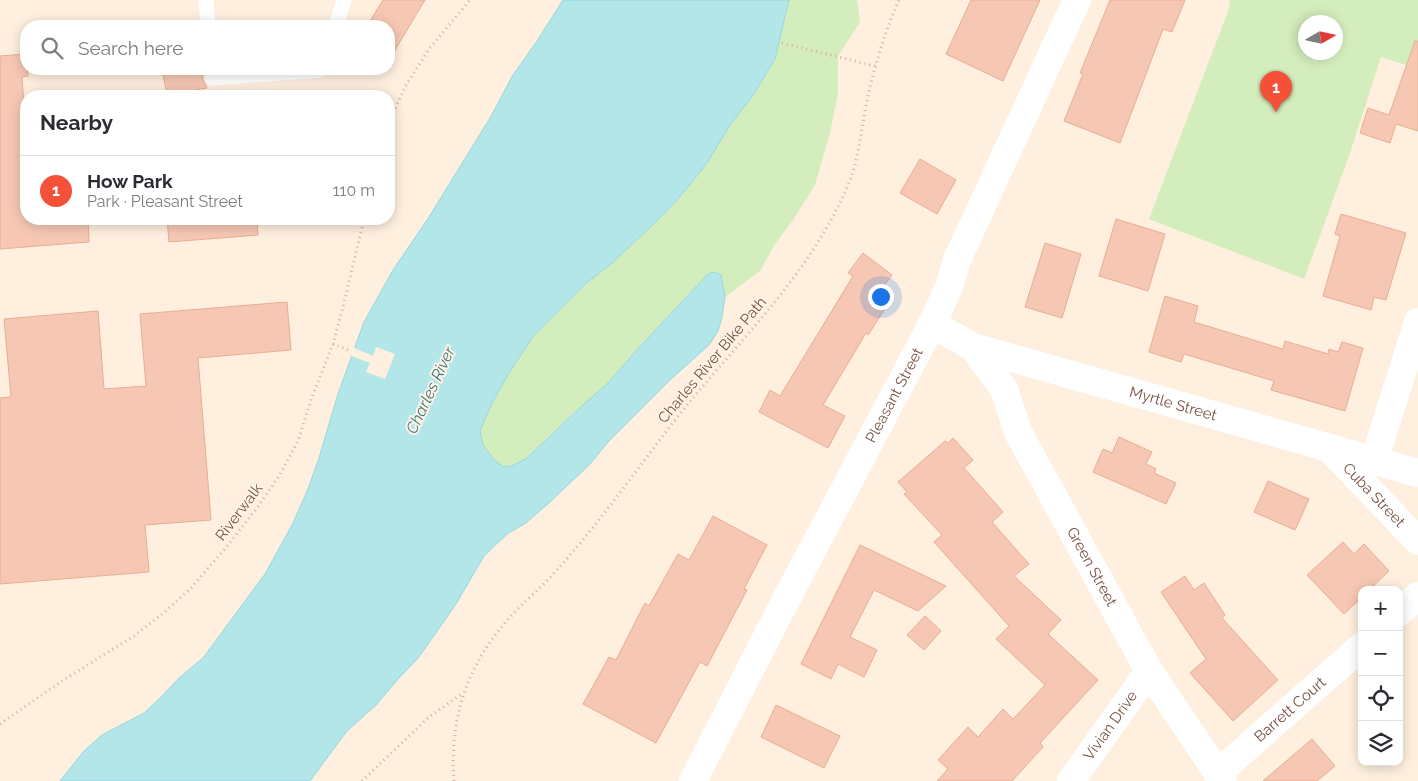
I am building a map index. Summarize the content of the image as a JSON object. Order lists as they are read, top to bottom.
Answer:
{
  "streets": {
    "street": [
      "Pleasant Street",
      "Myrtle Street",
      "Cuba Street",
      "Green Street",
      "Barrett Court",
      "Vivian Drive"
    ],
    "path": ["Charles River Bike Path", "Riverwalk"]
  },
  "crossings": [
    ["Pleasant Street", "Myrtle Street"],
    ["Myrtle Street", "Cuba Street"],
    ["Myrtle Street", "Green Street"],
    ["Green Street", "Barrett Court"],
    ["Green Street", "Vivian Drive"]
  ],
  "water": ["Charles River"],
  "north": "right",
  "page": {
    "search": "Search here",
    "pins": "1",
    "heading": "Nearby",
    "list": [
      {
        "mark": "1",
        "name": "How Park",
        "note": "Park · Pleasant Street",
        "value": "110 m"
      }
    ],
    "map_buttons": ["+", "−"]
  }
}
